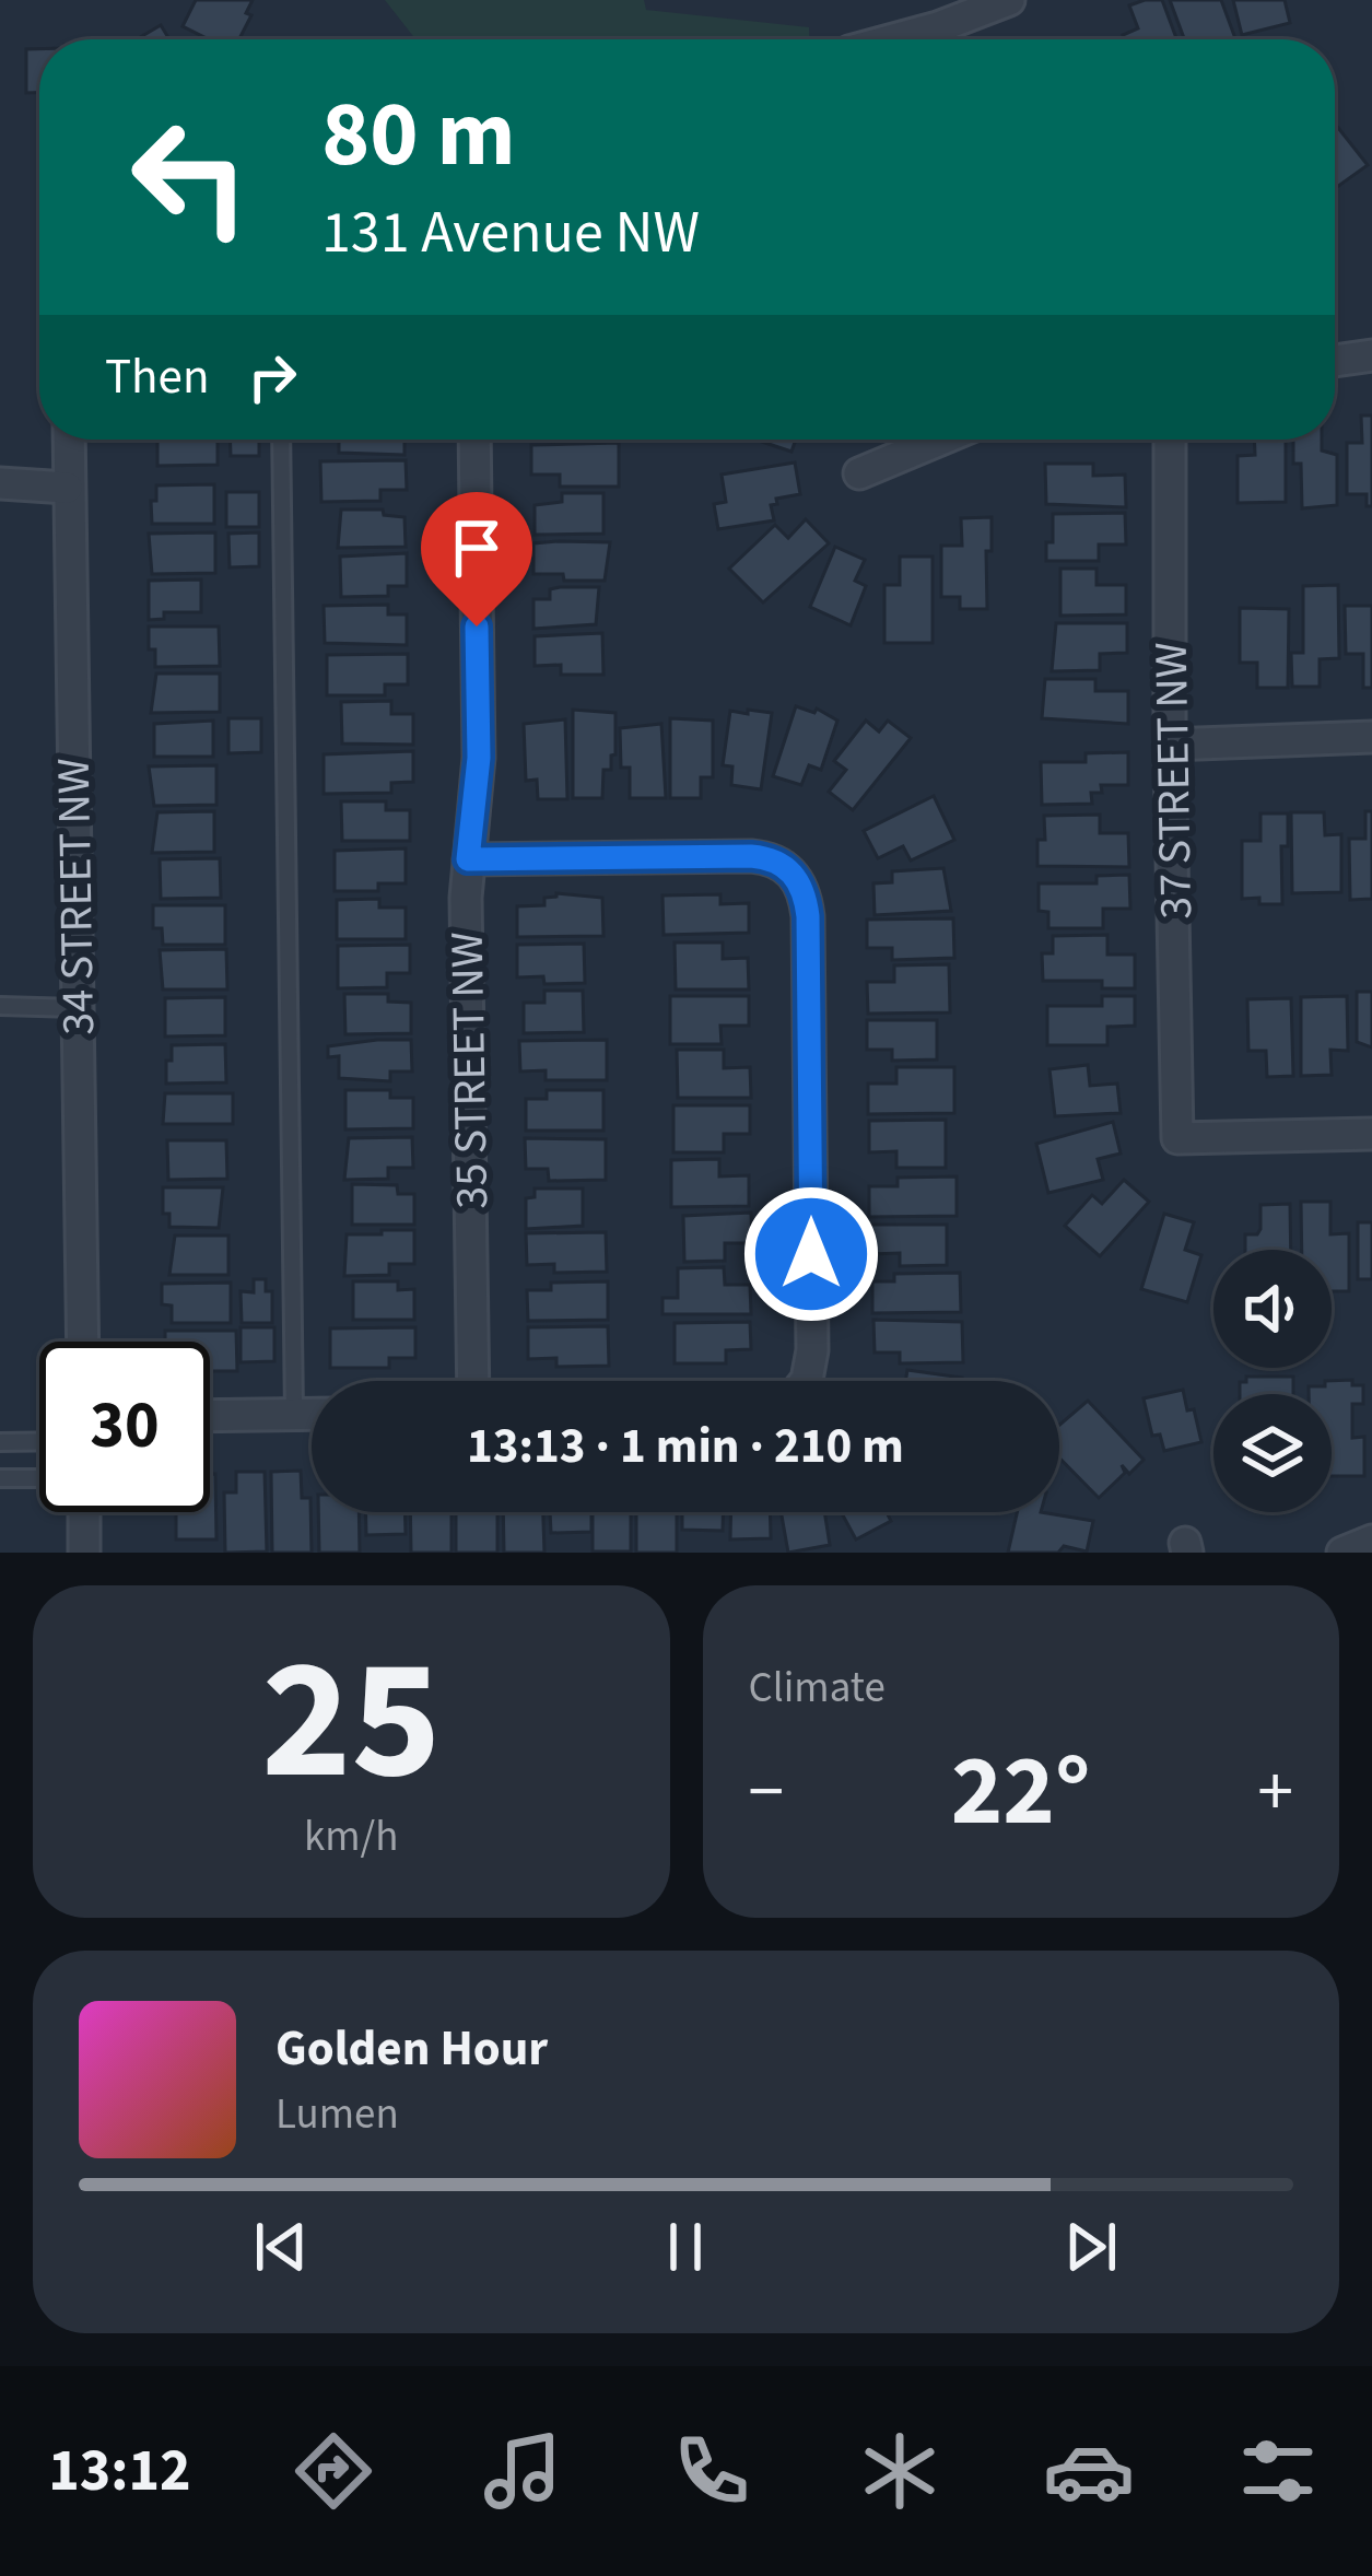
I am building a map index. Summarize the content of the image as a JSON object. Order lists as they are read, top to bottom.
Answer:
{
  "streets": {
    "street": ["37 STREET NW", "34 STREET NW", "35 STREET NW"]
  },
  "page": {
    "turn": ["80 m", "131 Avenue NW"],
    "then": "Then",
    "limit": "30",
    "trip": "13:13 · 1 min · 210 m",
    "tile": [
      ["25", "km/h"],
      "Climate"
    ],
    "heat": ["−", "22°", "+"],
    "song": ["Golden Hour", "Lumen"],
    "tabs": "13:12"
  }
}
